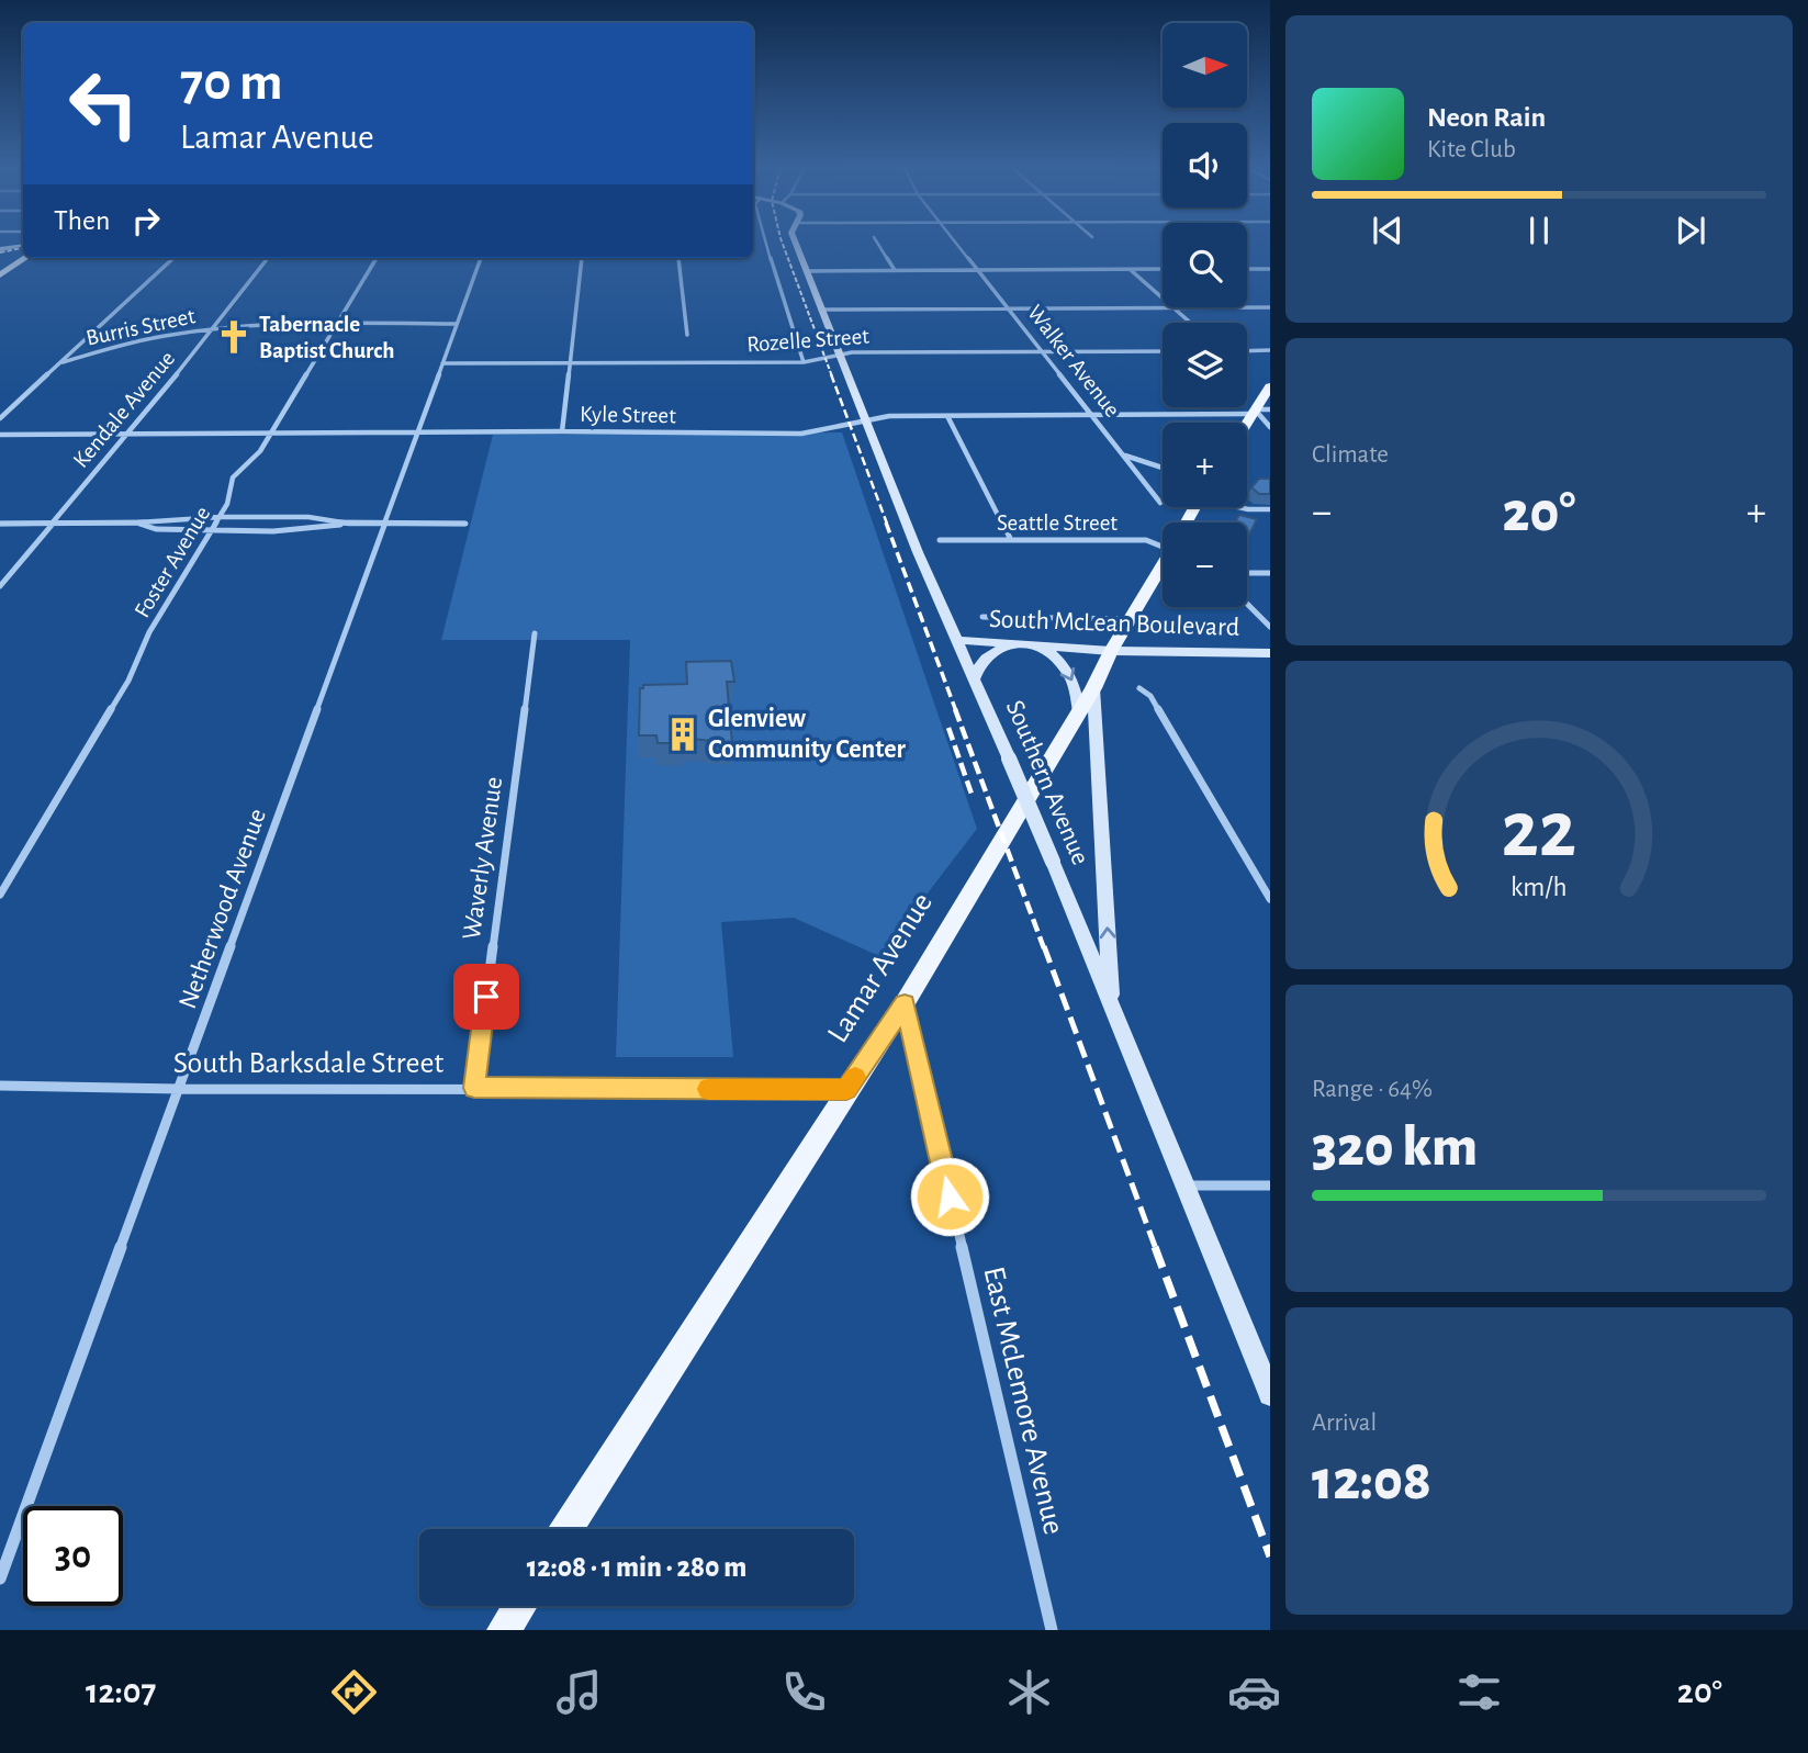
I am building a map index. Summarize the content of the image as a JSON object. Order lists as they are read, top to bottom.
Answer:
{
  "streets": {
    "main road": ["South McLean Boulevard", "Southern Avenue", "Lamar Avenue"],
    "street": [
      "Burris Street",
      "Rozelle Street",
      "Walker Avenue",
      "Kendale Avenue",
      "Kyle Street",
      "Seattle Street",
      "Foster Avenue",
      "Waverly Avenue",
      "Netherwood Avenue",
      "South Barksdale Street",
      "East McLemore Avenue"
    ]
  },
  "crossings": [
    ["Burris Street", "Kendale Avenue"],
    ["Burris Street", "Foster Avenue"],
    ["Burris Street", "Netherwood Avenue"],
    ["Rozelle Street", "Walker Avenue"],
    ["Rozelle Street", "Southern Avenue"],
    ["Rozelle Street", "Netherwood Avenue"],
    ["Walker Avenue", "Kyle Street"],
    ["Kendale Avenue", "Kyle Street"],
    ["Kyle Street", "Foster Avenue"],
    ["Kyle Street", "Southern Avenue"],
    ["Kyle Street", "Netherwood Avenue"],
    ["South McLean Boulevard", "Southern Avenue"],
    ["South McLean Boulevard", "Lamar Avenue"],
    ["Waverly Avenue", "South Barksdale Street"],
    ["Netherwood Avenue", "South Barksdale Street"],
    ["Lamar Avenue", "South Barksdale Street"],
    ["Lamar Avenue", "East McLemore Avenue"]
  ],
  "places": {
    "church": ["Tabernacle Baptist Church"],
    "building": ["Glenview Community Center"]
  },
  "north": "right",
  "page": {
    "map_buttons": ["+", "−"],
    "turn": ["70 m", "Lamar Avenue"],
    "song": ["Neon Rain", "Kite Club"],
    "then": "Then",
    "tile": [
      "Climate",
      ["Range · 64%", "320 km"],
      ["Arrival", "12:08"]
    ],
    "heat": ["−", "20°", "+"],
    "limit": "30",
    "trip": "12:08 · 1 min · 280 m",
    "tabs": ["12:07", "20°"],
    "gauge": ["22", "km/h"]
  }
}
